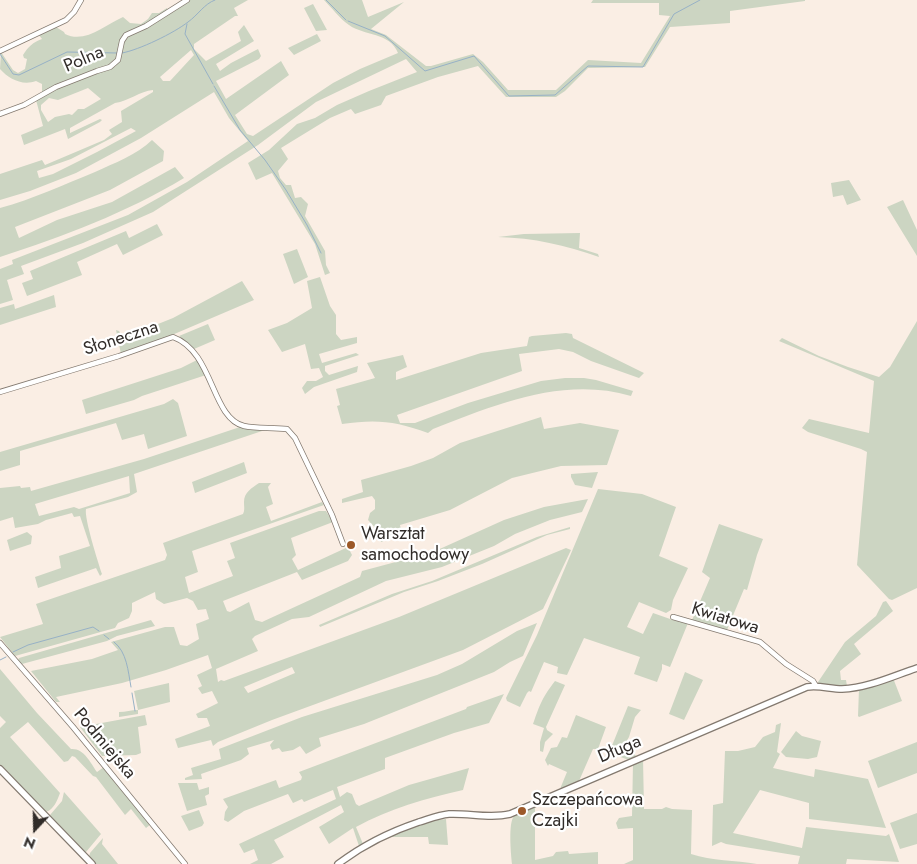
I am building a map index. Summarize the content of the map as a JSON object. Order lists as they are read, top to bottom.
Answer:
{
  "streets": {
    "street": [
      "Polna",
      "Słoneczna",
      "Kwiatowa",
      "Podmiejska",
      "Długa"
    ]
  },
  "crossings": [
    ["Kwiatowa", "Długa"]
  ],
  "places": ["Warsztat samochodowy", "Szczepańcowa Czajki"],
  "north": "bottom"
}
